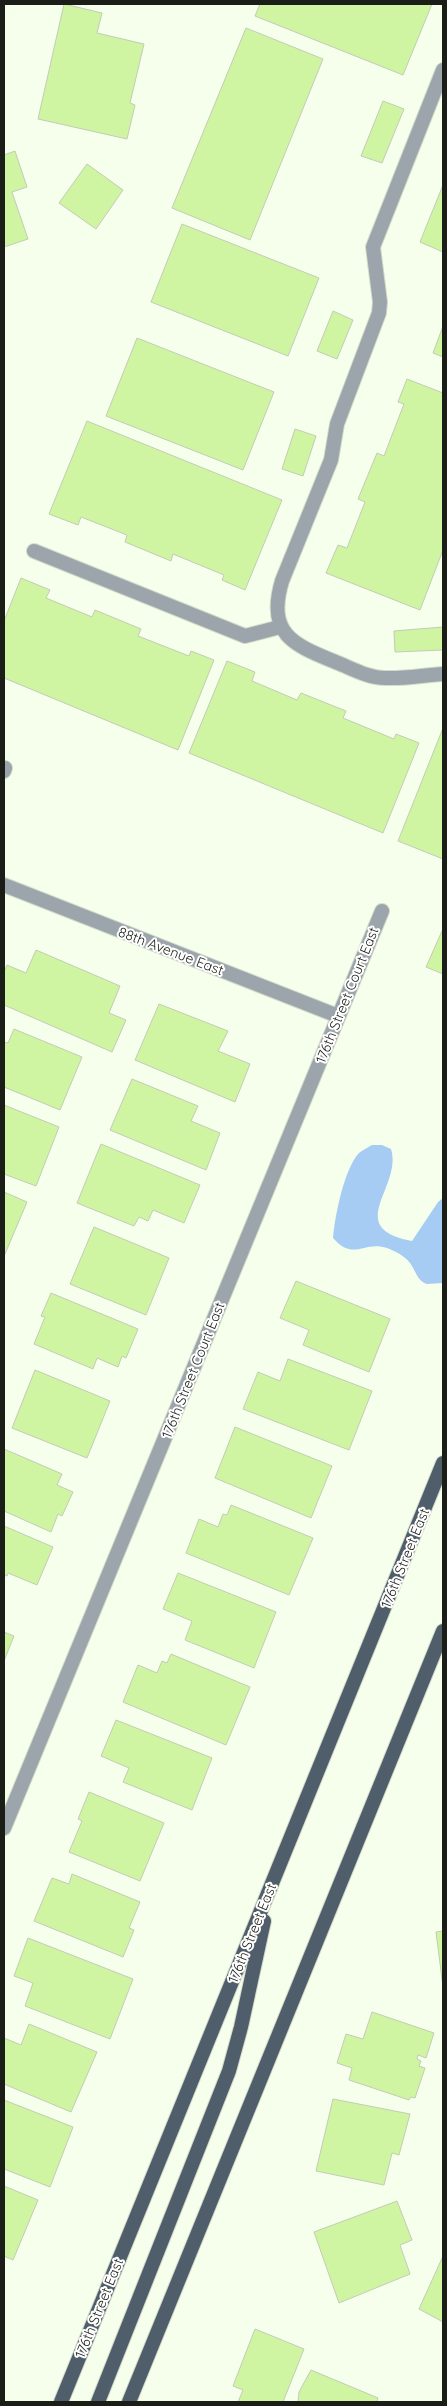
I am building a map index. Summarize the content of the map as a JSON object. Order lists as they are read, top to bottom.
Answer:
{
  "streets": {
    "main road": ["176th Street East"],
    "street": ["88th Avenue East", "176th Street Court East"]
  },
  "crossings": [
    ["88th Avenue East", "176th Street Court East"]
  ]
}
